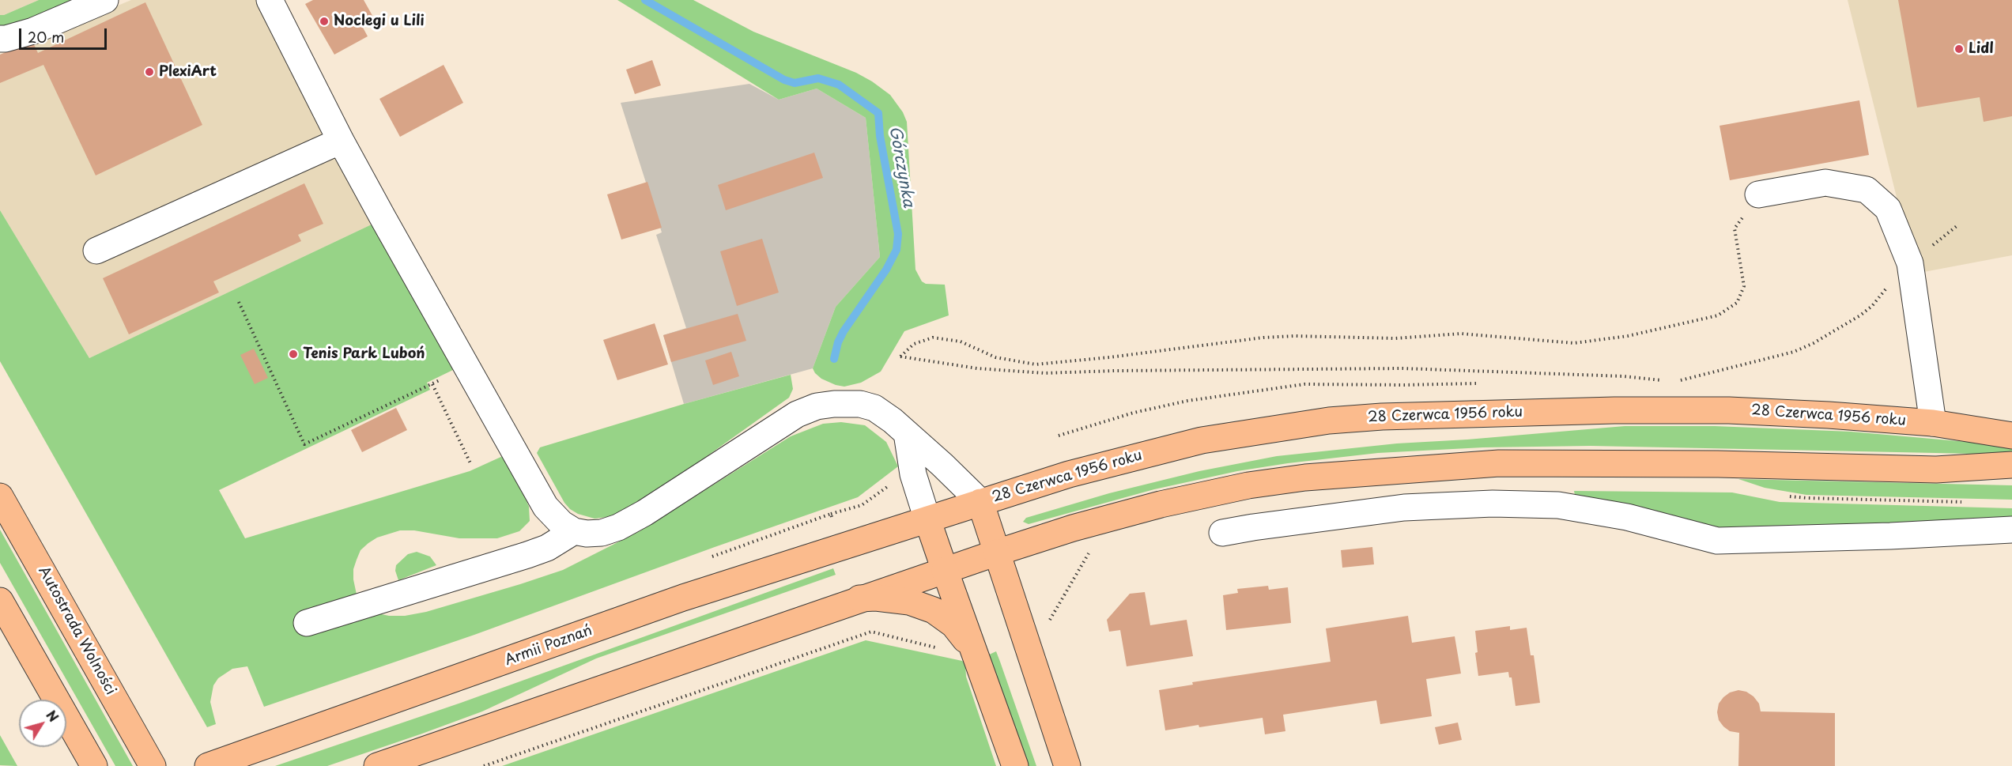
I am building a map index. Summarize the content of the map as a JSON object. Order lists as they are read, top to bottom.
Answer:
{
  "streets": {
    "main road": ["28 Czerwca 1956 roku", "Autostrada Wolności", "Armii Poznań"]
  },
  "crossings": [
    ["28 Czerwca 1956 roku", "Armii Poznań"]
  ],
  "water": ["Górczynka"],
  "places": [
    "Noclegi u Lili",
    "Lidl",
    "PlexiArt",
    "Tenis Park Luboń"
  ],
  "scale_bar": "20 m",
  "north": "top right"
}
